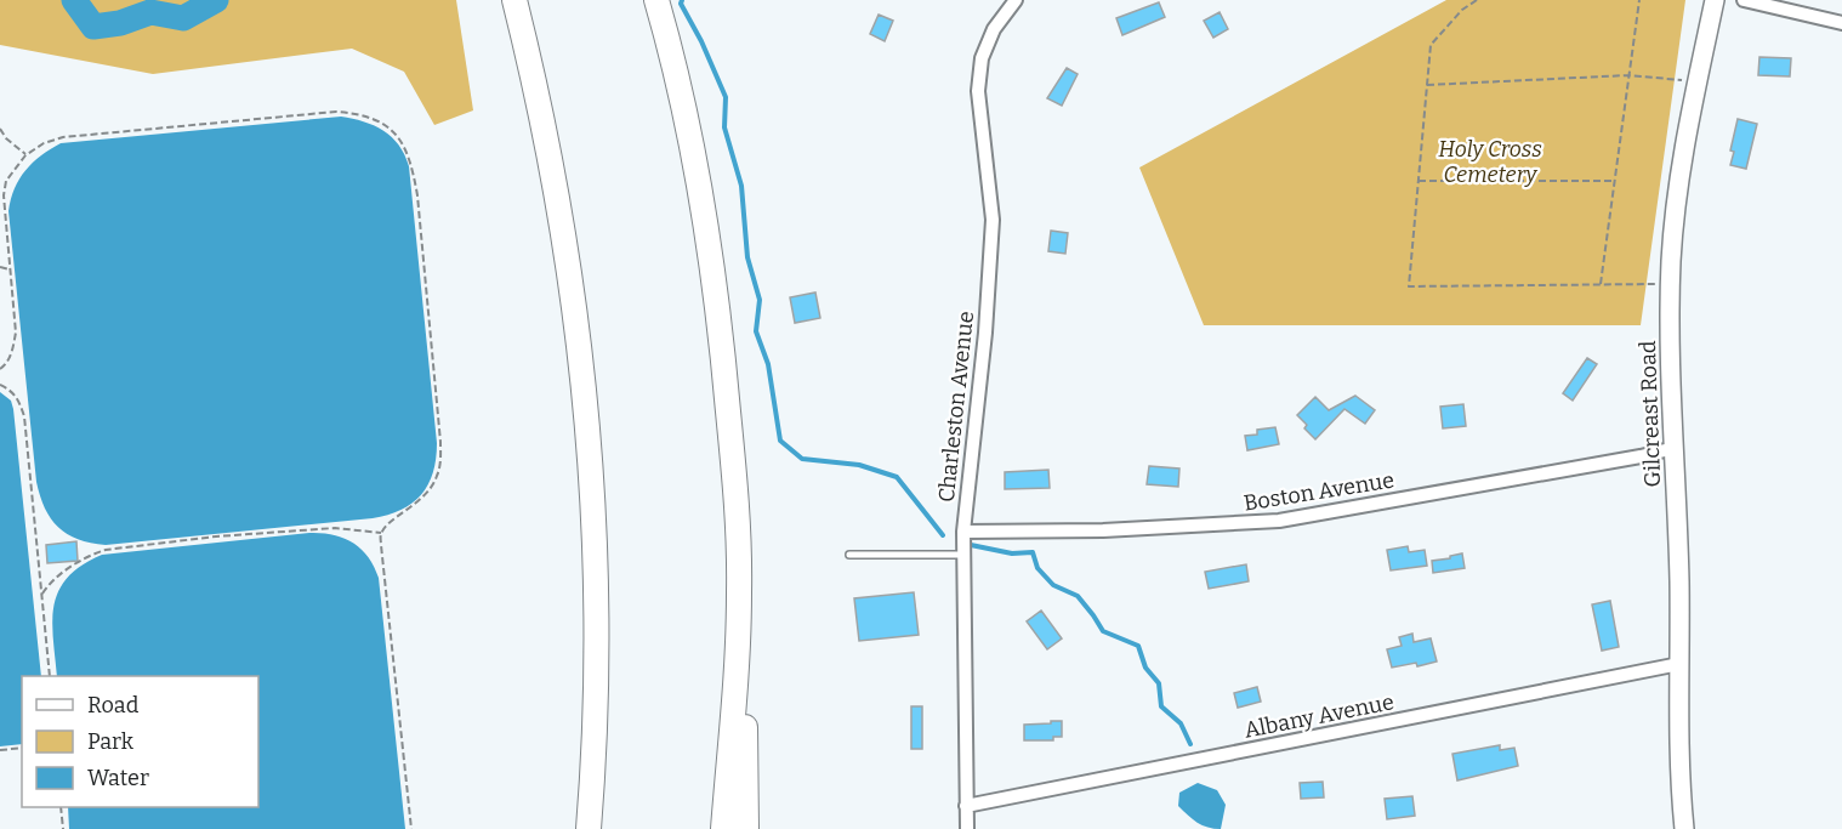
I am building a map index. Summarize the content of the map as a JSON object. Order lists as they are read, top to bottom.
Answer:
{
  "streets": {
    "street": [
      "Charleston Avenue",
      "Gilcreast Road",
      "Boston Avenue",
      "Albany Avenue"
    ]
  },
  "crossings": [
    ["Charleston Avenue", "Boston Avenue"],
    ["Charleston Avenue", "Albany Avenue"],
    ["Gilcreast Road", "Boston Avenue"],
    ["Gilcreast Road", "Albany Avenue"]
  ],
  "parks": ["Holy Cross Cemetery"],
  "legend": ["Road", "Park", "Water"]
}
